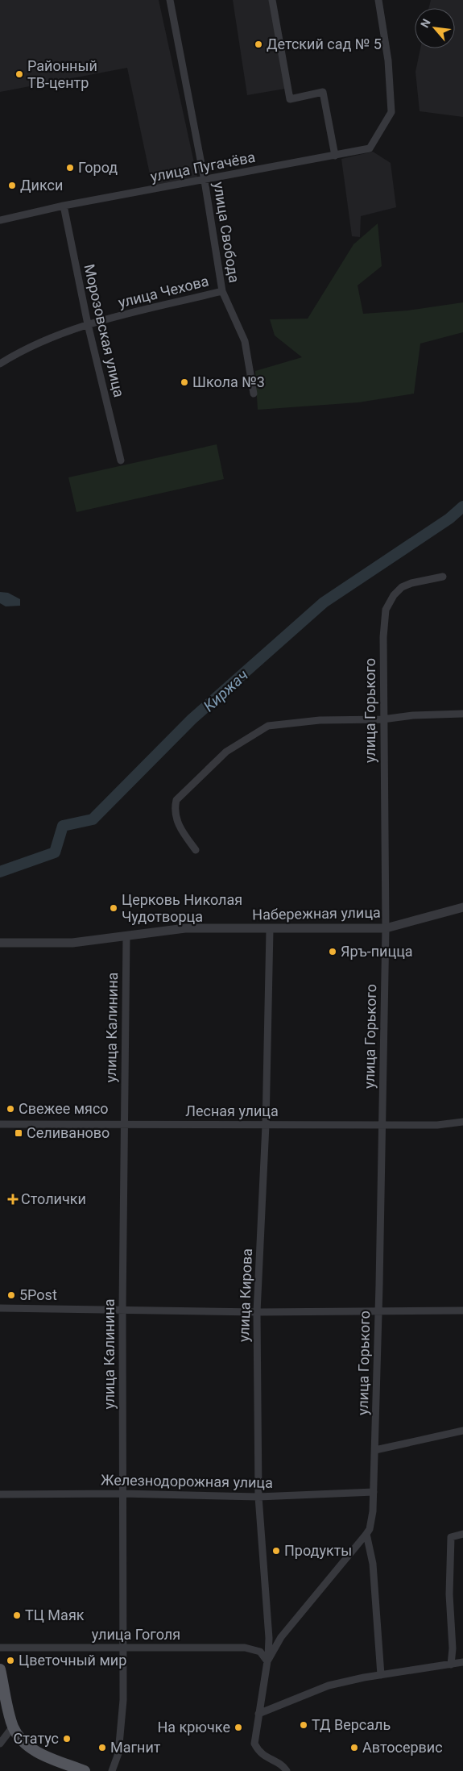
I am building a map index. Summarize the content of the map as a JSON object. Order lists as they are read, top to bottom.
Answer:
{
  "streets": {
    "street": [
      "улица Пугачёва",
      "улица Свобода",
      "улица Чехова",
      "Морозовская улица",
      "улица Горького",
      "Набережная улица",
      "улица Калинина",
      "Лесная улица",
      "улица Кирова",
      "Железнодорожная улица",
      "улица Гоголя"
    ]
  },
  "crossings": [
    ["улица Пугачёва", "улица Свобода"],
    ["улица Пугачёва", "Морозовская улица"],
    ["улица Свобода", "улица Чехова"],
    ["улица Чехова", "Морозовская улица"],
    ["улица Горького", "Набережная улица"],
    ["улица Горького", "Лесная улица"],
    ["улица Горького", "улица Кирова"],
    ["улица Горького", "Железнодорожная улица"],
    ["улица Горького", "улица Гоголя"],
    ["Набережная улица", "улица Калинина"],
    ["Набережная улица", "улица Кирова"],
    ["улица Калинина", "Лесная улица"],
    ["улица Калинина", "Железнодорожная улица"],
    ["улица Калинина", "улица Гоголя"],
    ["Лесная улица", "улица Кирова"],
    ["улица Кирова", "Железнодорожная улица"],
    ["улица Кирова", "улица Гоголя"]
  ],
  "water": ["Киржач"],
  "places": {
    "other": [
      "Детский сад № 5",
      "Районный ТВ-центр",
      "Город",
      "Дикси",
      "Школа №3",
      "Церковь Николая Чудотворца",
      "Яръ-пицца",
      "Свежее мясо",
      "5Post",
      "Продукты",
      "ТЦ Маяк",
      "Цветочный мир",
      "ТД Версаль",
      "На крючке",
      "Статус",
      "Магнит",
      "Автосервис"
    ],
    "transit": ["Селиваново"],
    "health": ["Столички"]
  },
  "north": "top left"
}
